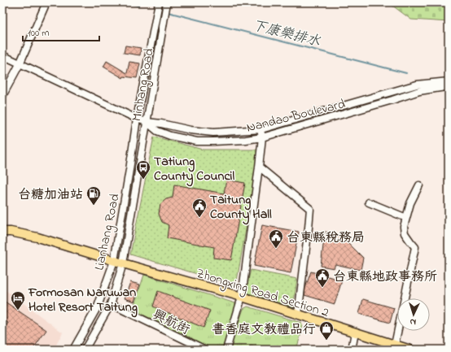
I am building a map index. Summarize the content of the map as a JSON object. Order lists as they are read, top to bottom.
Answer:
{
  "streets": {
    "main road": ["Zhongxing Road Section 2"],
    "street": [
      "Minhang Road",
      "Nandao Boulevard",
      "Lianhang Road",
      "興航街"
    ]
  },
  "crossings": [
    ["Minhang Road", "Nandao Boulevard"],
    ["Minhang Road", "Lianhang Road"],
    ["Lianhang Road", "Zhongxing Road Section 2"],
    ["Lianhang Road", "興航街"]
  ],
  "water": ["下康樂排水"],
  "places": {
    "bus stop": ["Tatiung County Council"],
    "fuel station": ["台糖加油站"],
    "public building": ["Taitung County Hall", "台東縣稅務局", "台東縣地政事務所"],
    "hotel": ["Formosan Naruwan Hotel Resort Taitung"],
    "shop": ["書香庭文教禮品行"]
  },
  "scale_bar": "100 m",
  "north": "bottom"
}
